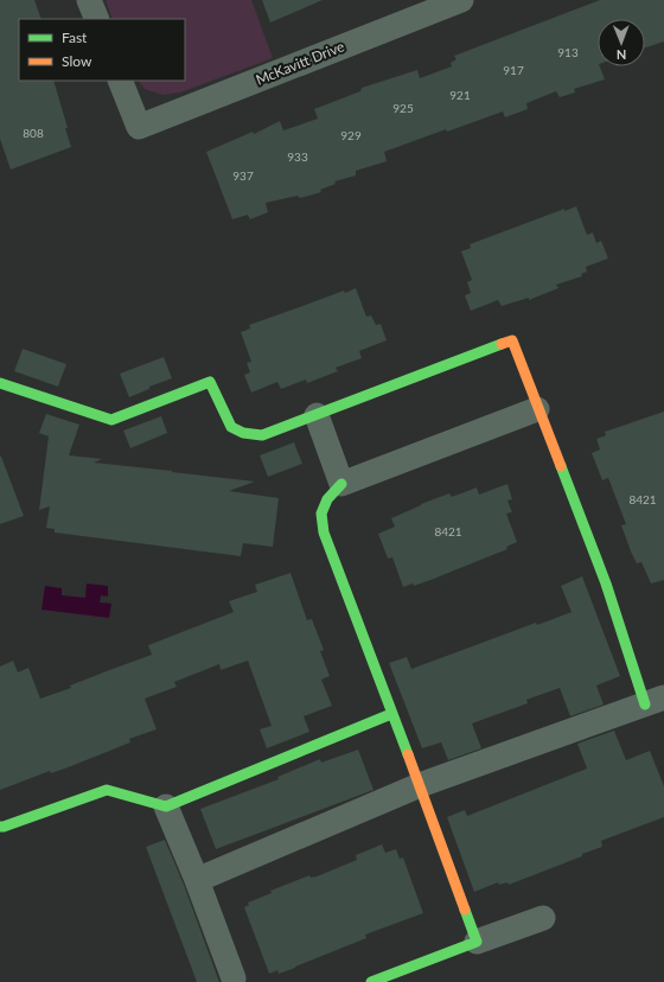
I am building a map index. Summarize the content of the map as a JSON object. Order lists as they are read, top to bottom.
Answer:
{
  "streets": {
    "street": ["McKavitt Drive"]
  },
  "house_numbers": [
    "913",
    "917",
    "921",
    "925",
    "808",
    "929",
    "933",
    "937",
    "8421",
    "8421"
  ],
  "legend": ["Fast", "Slow"],
  "north": "bottom"
}
